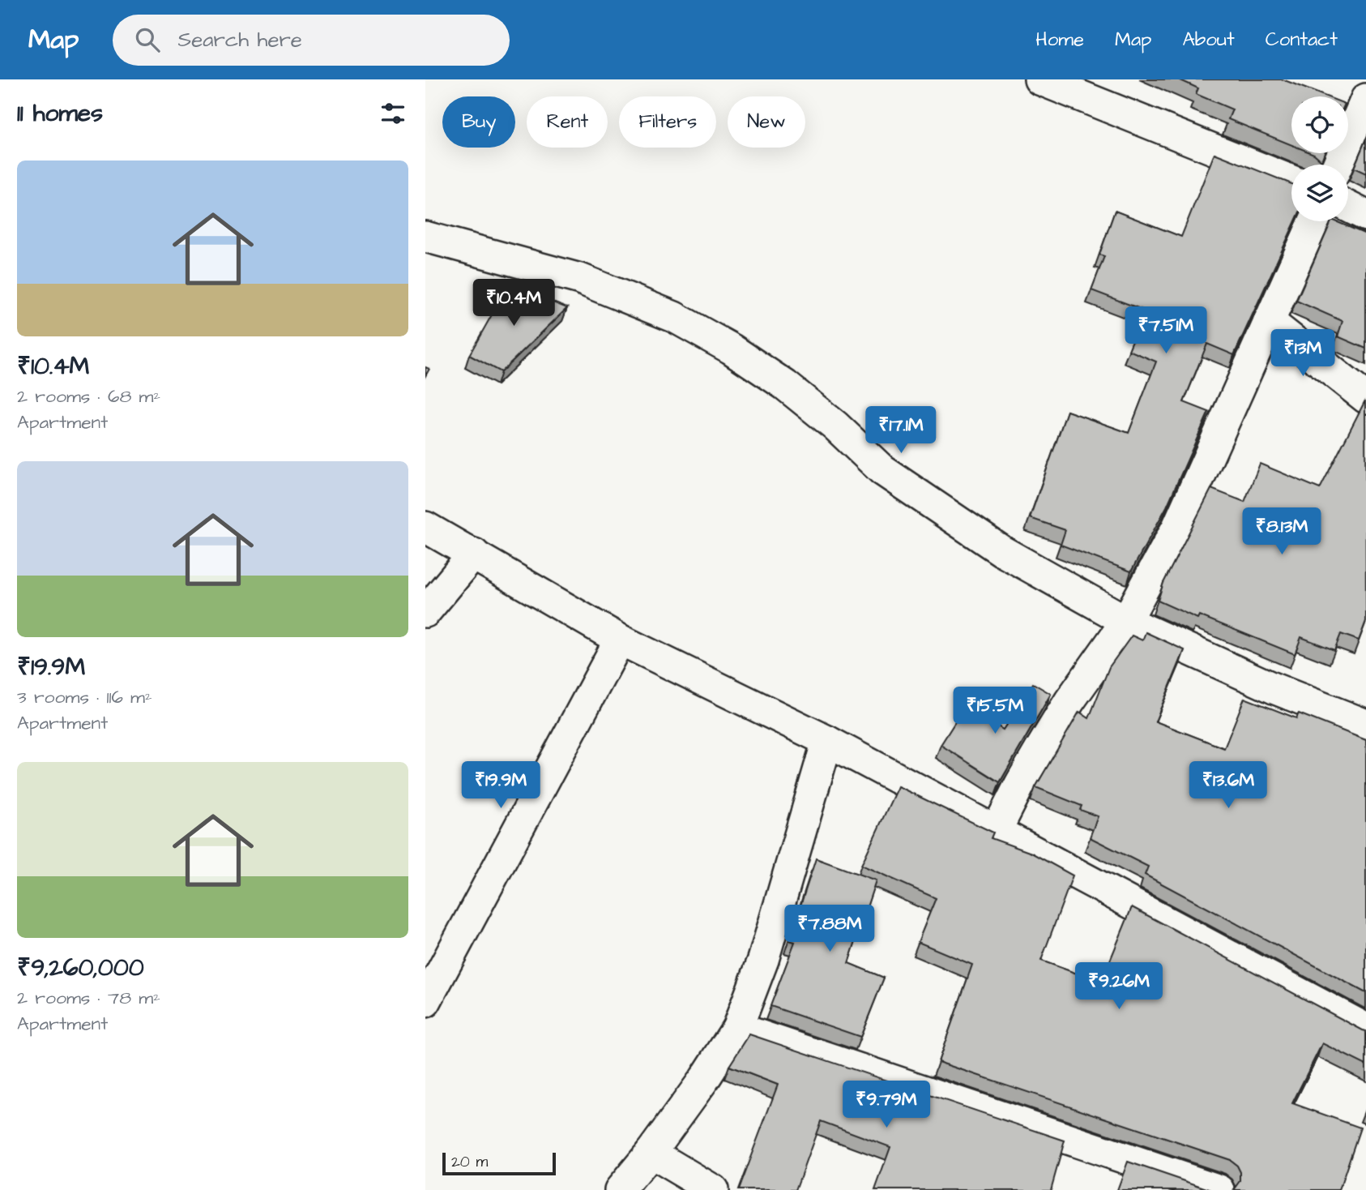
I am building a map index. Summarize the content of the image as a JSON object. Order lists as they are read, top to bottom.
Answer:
{
  "scale_bar": "20 m",
  "page": {
    "header": "Map",
    "search": "Search here",
    "nav": [
      "Home",
      "Map",
      "About",
      "Contact"
    ],
    "heading": "11 homes",
    "chip": [
      "Buy",
      "Rent",
      "Filters",
      "New"
    ],
    "list": [
      {
        "name": "₹10.4M",
        "note": "2 rooms · 68 m² · Apartment"
      },
      {
        "name": "₹19.9M",
        "note": "3 rooms · 116 m² · Apartment"
      },
      {
        "name": "₹9,260,000",
        "note": "2 rooms · 78 m² · Apartment"
      }
    ],
    "price": [
      "₹10.4M",
      "₹7.51M",
      "₹13M",
      "₹17.1M",
      "₹8.13M",
      "₹15.5M",
      "₹19.9M",
      "₹13.6M",
      "₹7.88M",
      "₹9.26M",
      "₹9.79M"
    ],
    "scale": "20 m"
  }
}
